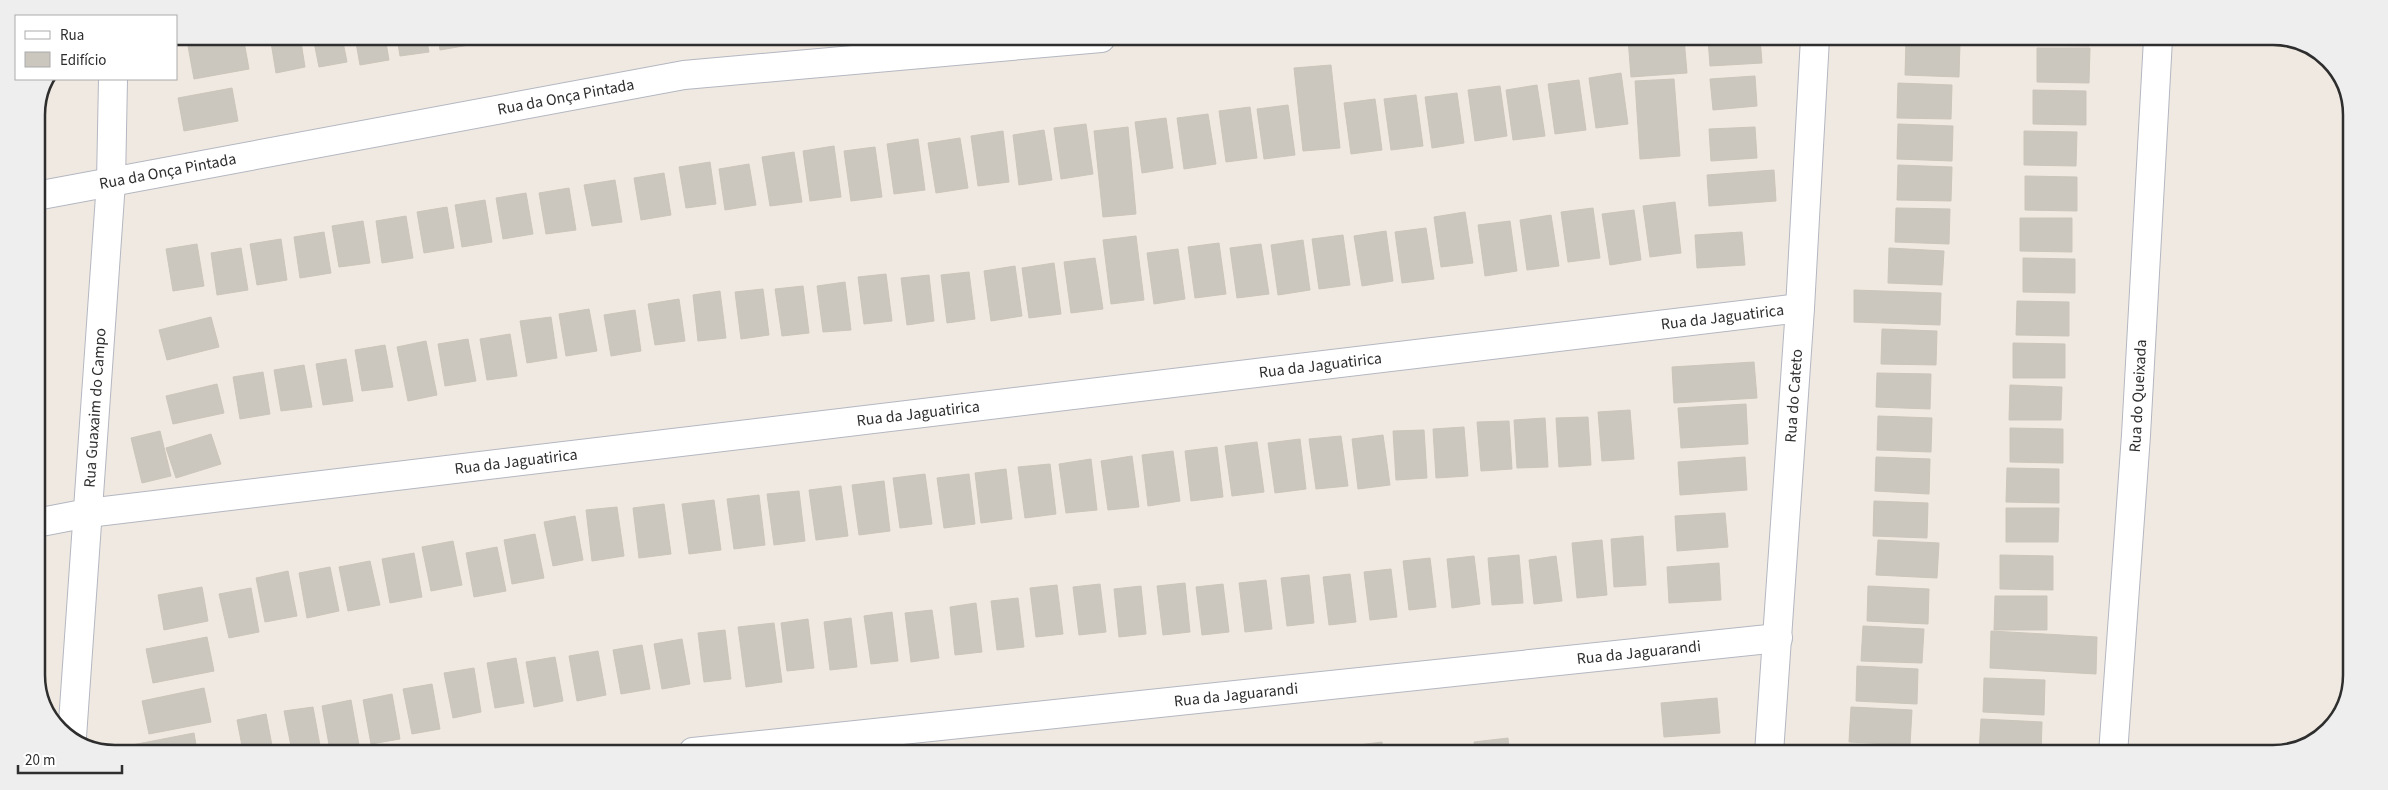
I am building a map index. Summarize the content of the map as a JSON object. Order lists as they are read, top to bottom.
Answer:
{
  "streets": {
    "street": [
      "Rua da Onça Pintada",
      "Rua da Jaguatirica",
      "Rua do Cateto",
      "Rua do Queixada",
      "Rua Guaxaim do Campo",
      "Rua da Jaguarandi"
    ]
  },
  "crossings": [
    ["Rua da Onça Pintada", "Rua Guaxaim do Campo"],
    ["Rua da Jaguatirica", "Rua do Cateto"],
    ["Rua da Jaguatirica", "Rua Guaxaim do Campo"],
    ["Rua do Cateto", "Rua da Jaguarandi"]
  ],
  "legend": ["Rua", "Edifício"],
  "scale_bar": "20 m"
}
